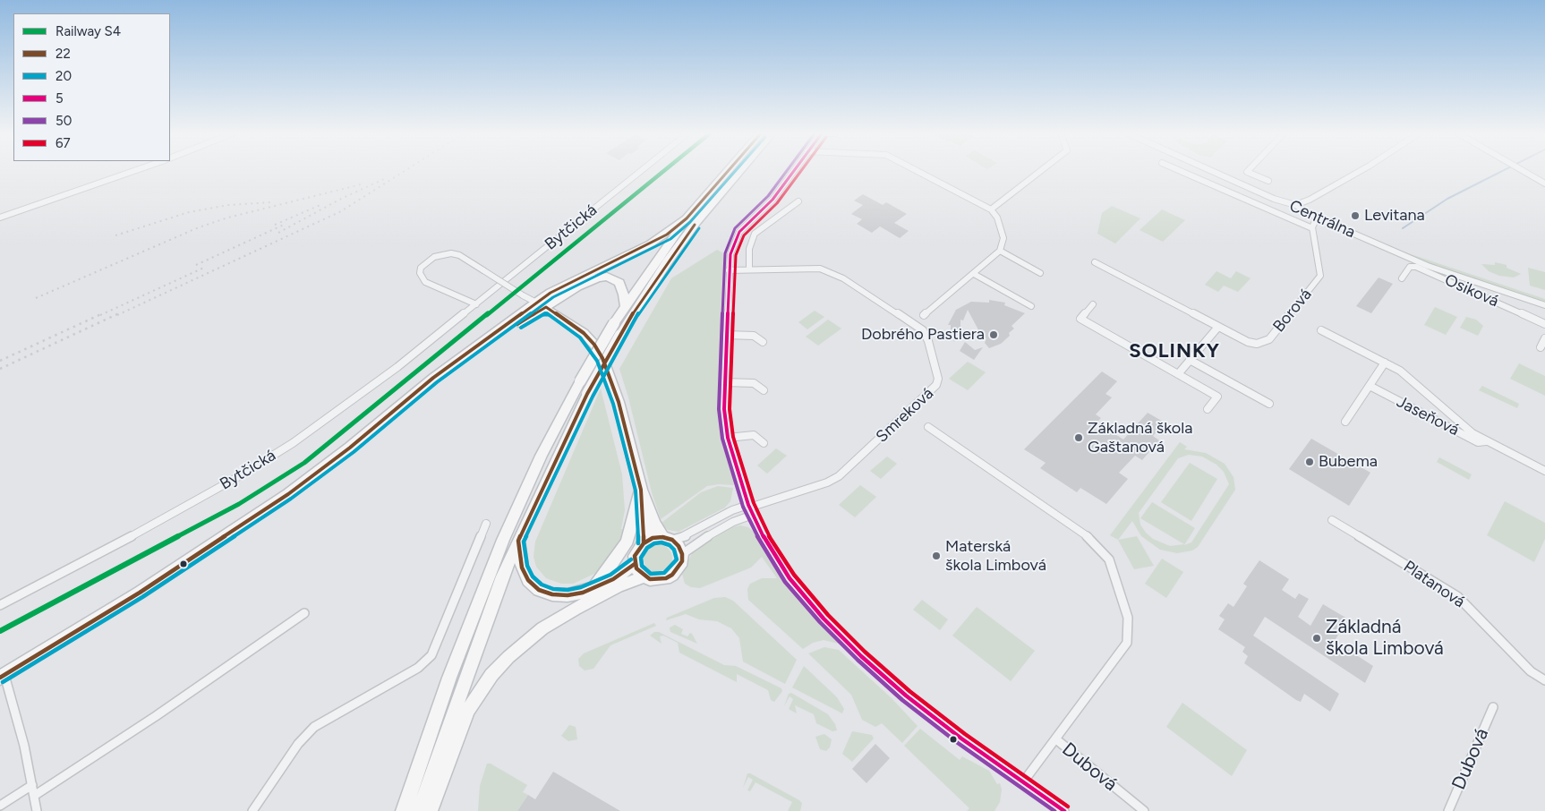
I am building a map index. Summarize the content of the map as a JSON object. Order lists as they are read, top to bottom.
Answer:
{
  "streets": {
    "street": [
      "Centrálna",
      "Bytčická",
      "Osiková",
      "Borová",
      "Smreková",
      "Jaseňová",
      "Platanová",
      "Dubová"
    ]
  },
  "districts": ["SOLINKY"],
  "places": [
    "Levitana",
    "Dobrého Pastiera",
    "Základná škola Gaštanová",
    "Bubema",
    "Materská škola Limbová",
    "Základná škola Limbová"
  ],
  "lines": [
    "rail line S4",
    "transit line 22",
    "transit line 20",
    "transit line 5",
    "transit line 50",
    "transit line 67"
  ],
  "legend": [
    "Railway S4",
    "22",
    "20",
    "5",
    "50",
    "67"
  ]
}
